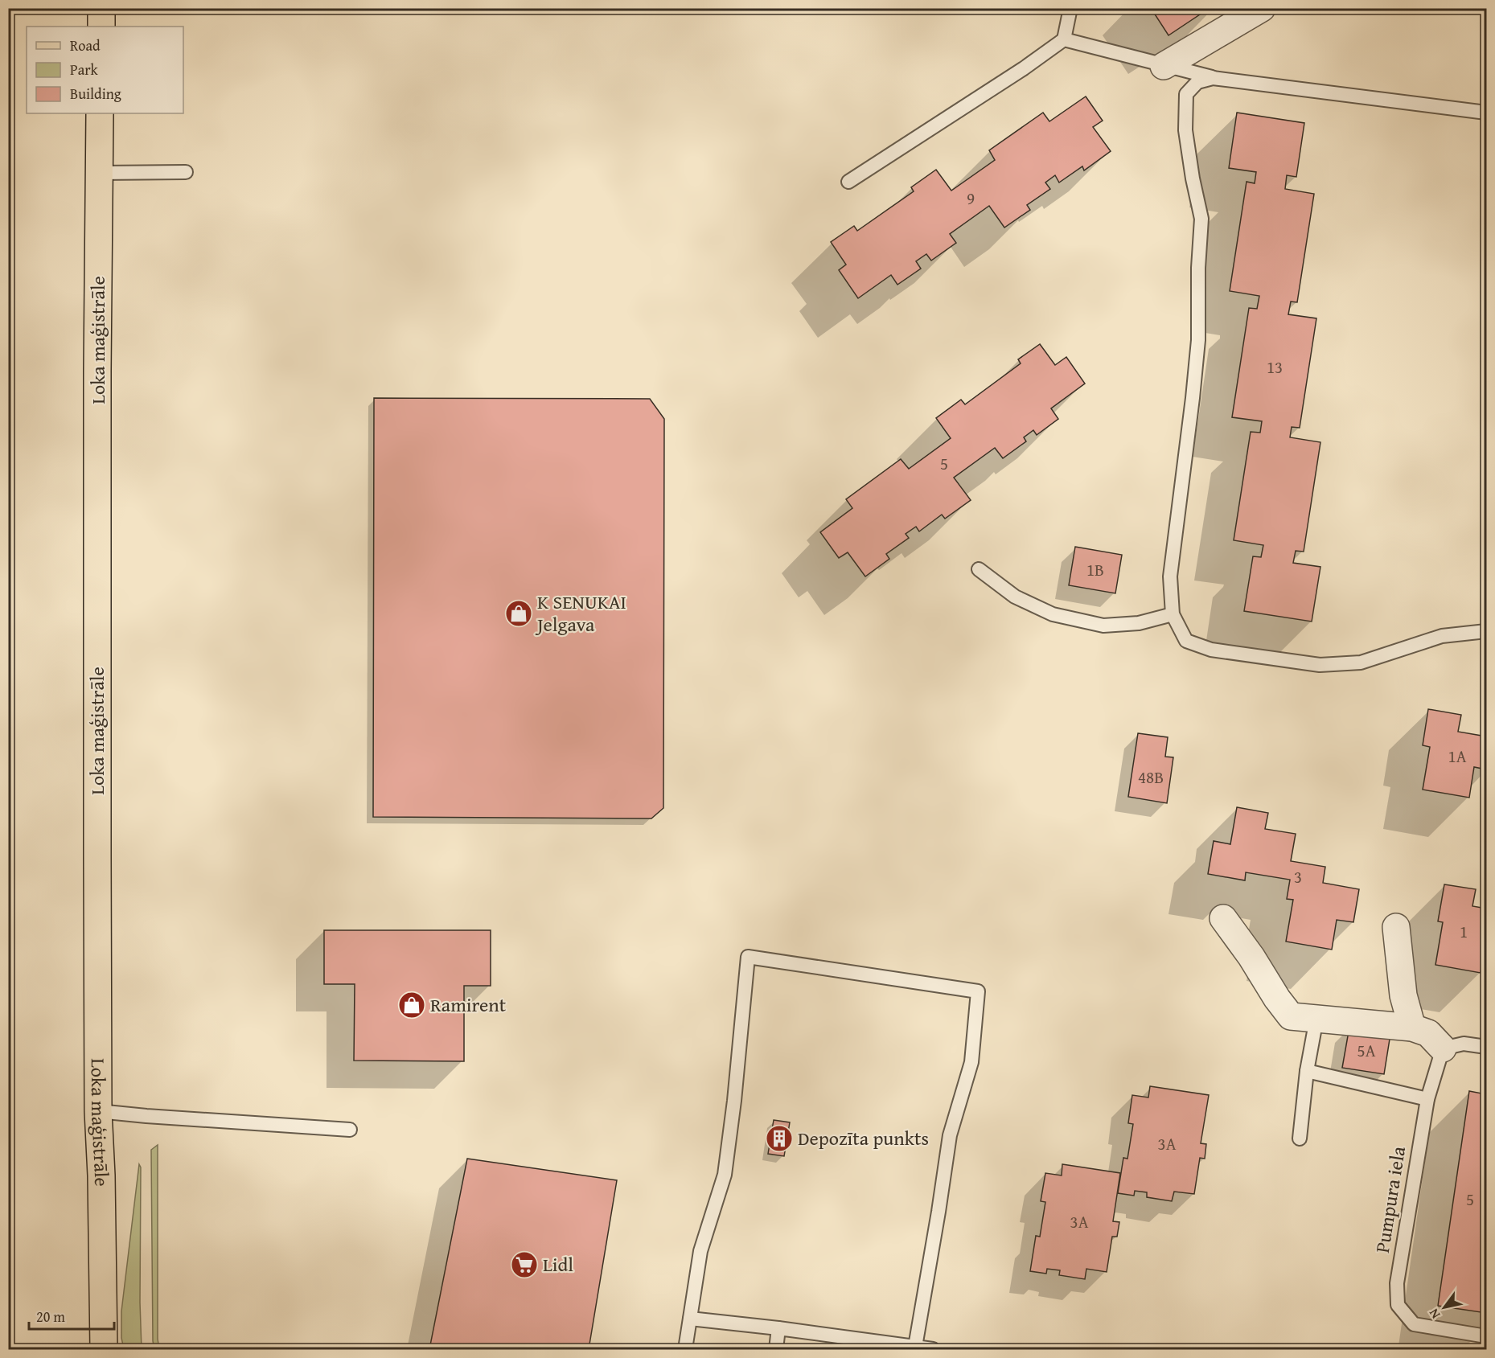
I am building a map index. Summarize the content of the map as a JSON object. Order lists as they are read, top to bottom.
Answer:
{
  "streets": {
    "main road": ["Loka maģistrāle"],
    "lane": ["Pumpura iela"]
  },
  "places": {
    "shop": ["K SENUKAI Jelgava", "Ramirent"],
    "building": ["Depozīta punkts"],
    "supermarket": ["Lidl"]
  },
  "house_numbers": [
    "9",
    "13",
    "5",
    "1B",
    "1A",
    "48B",
    "3",
    "1",
    "5A",
    "3A",
    "5",
    "3A"
  ],
  "legend": ["Road", "Park", "Building"],
  "scale_bar": "20 m",
  "north": "bottom left"
}
